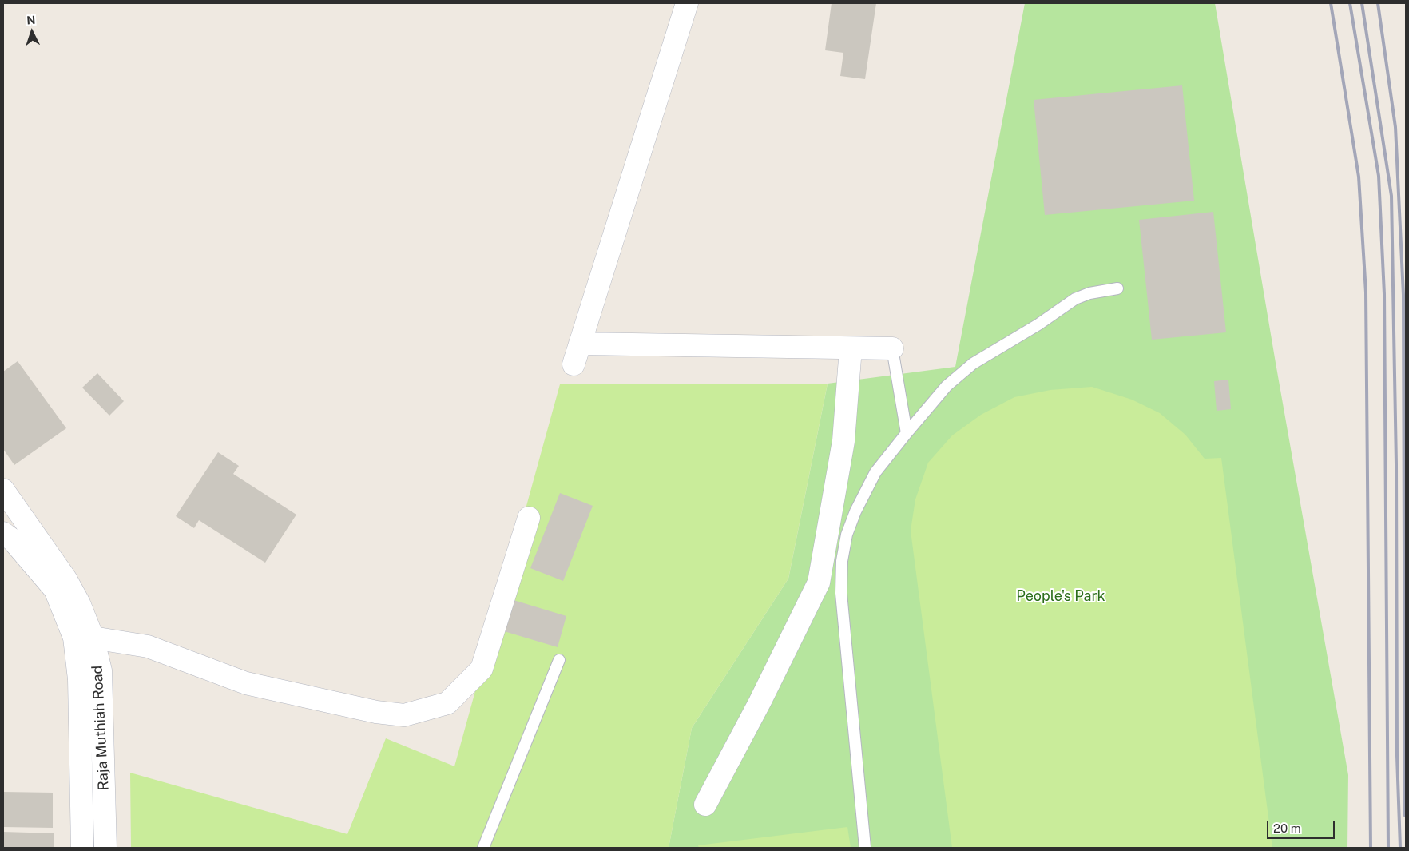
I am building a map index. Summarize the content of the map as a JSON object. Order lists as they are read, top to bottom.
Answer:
{
  "streets": {
    "street": ["Raja Muthiah Road"]
  },
  "parks": ["People's Park"],
  "scale_bar": "20 m",
  "north": "top"
}
